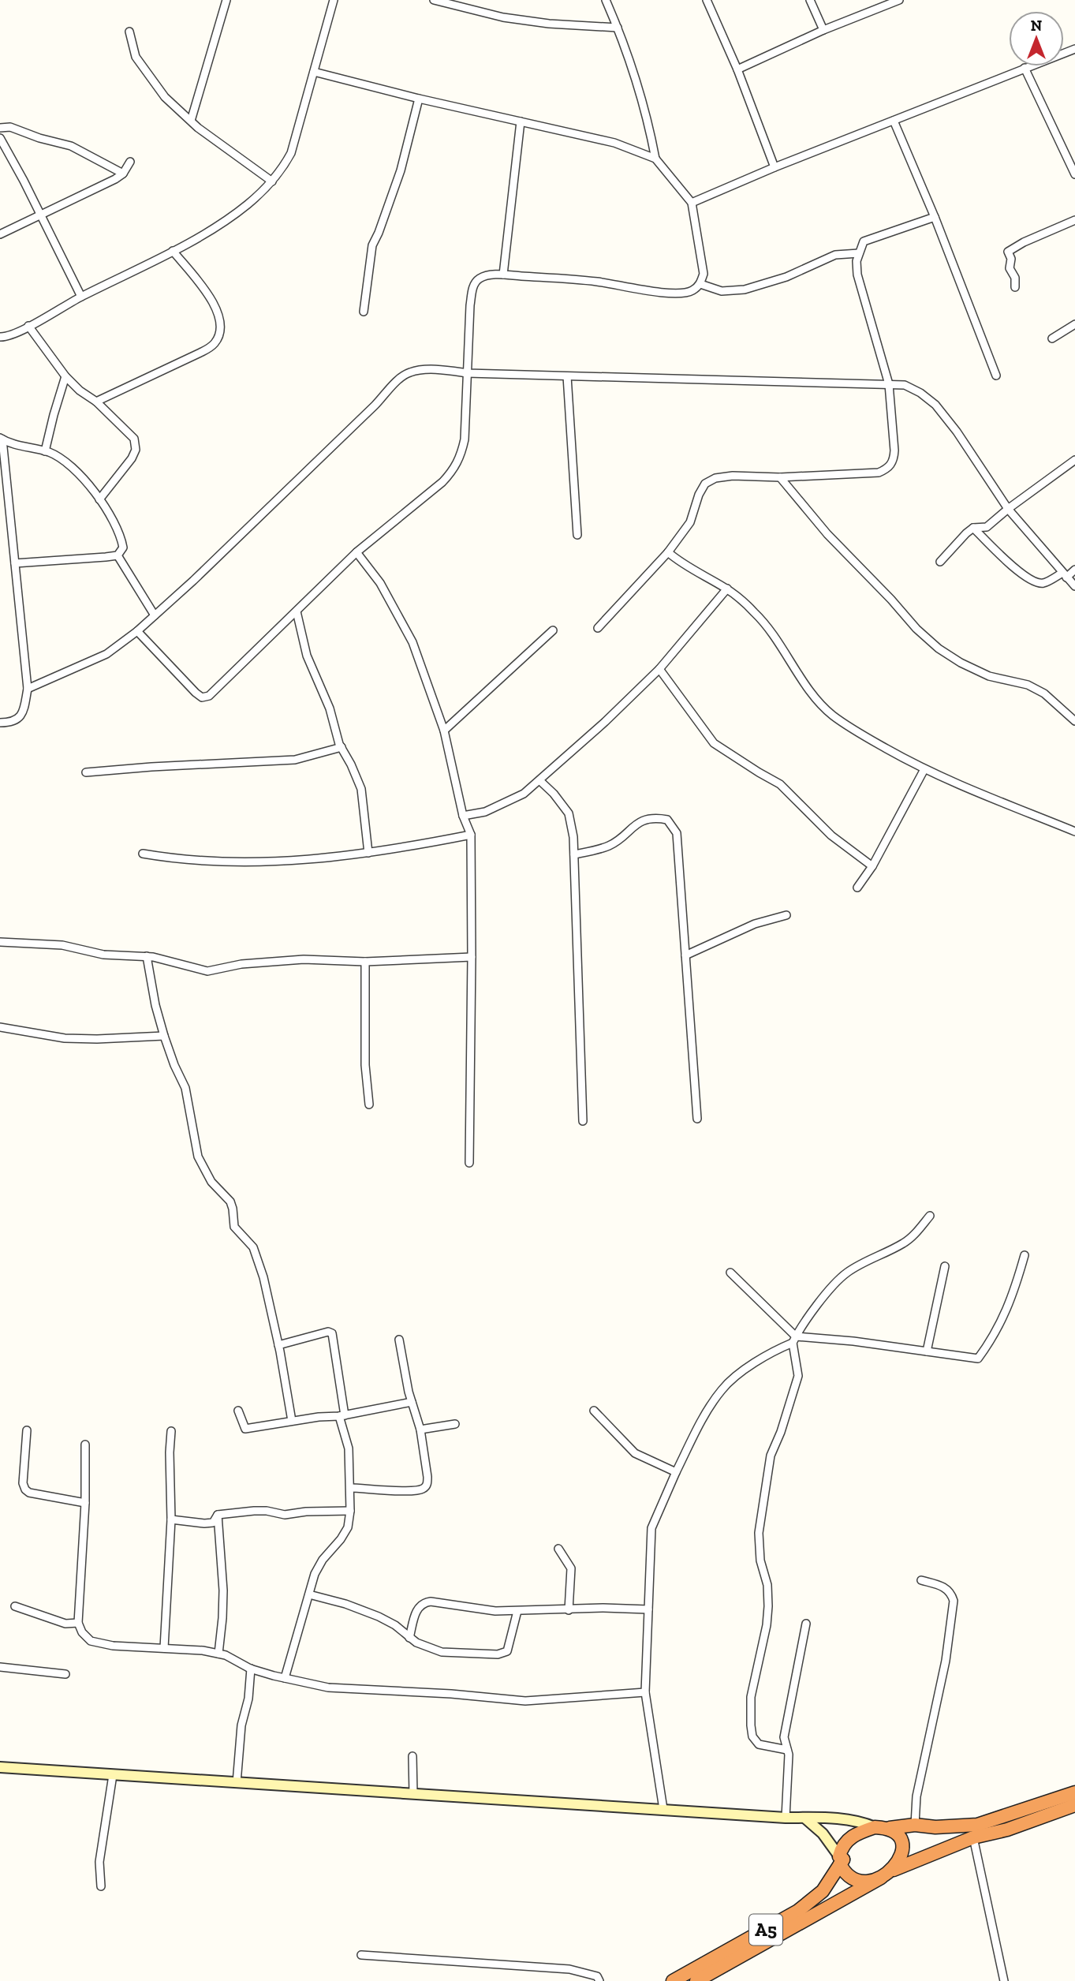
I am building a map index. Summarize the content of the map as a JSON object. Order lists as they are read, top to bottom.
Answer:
{
  "streets": {
    "highway": ["A5"]
  },
  "north": "top"
}
